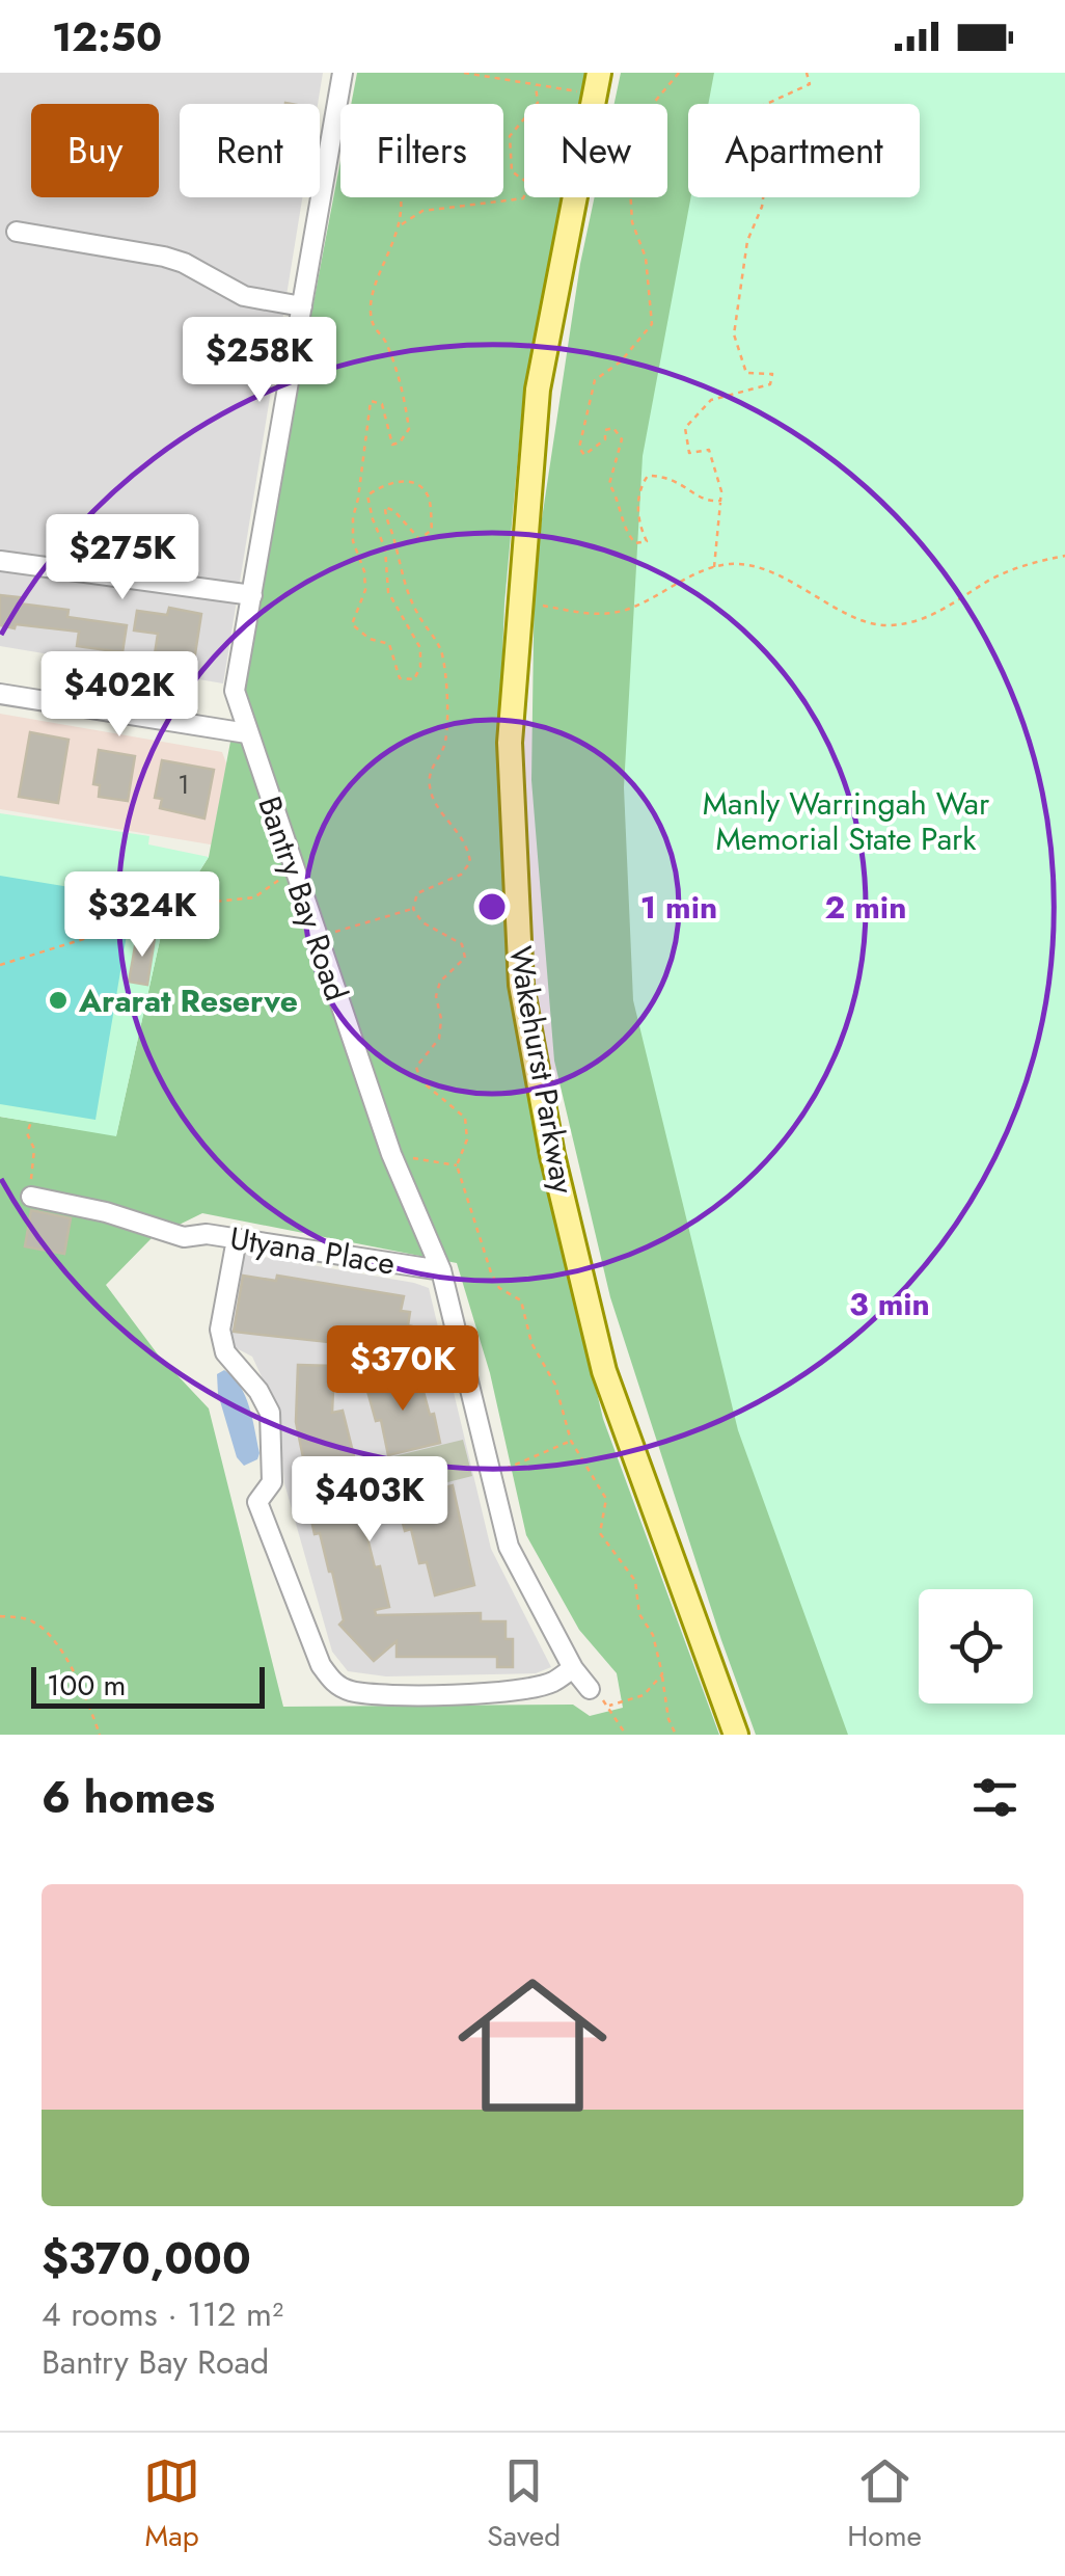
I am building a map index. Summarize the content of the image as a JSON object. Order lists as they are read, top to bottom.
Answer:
{
  "streets": {
    "main road": ["Wakehurst Parkway"],
    "street": ["Bantry Bay Road", "Utyana Place"]
  },
  "crossings": [
    ["Bantry Bay Road", "Utyana Place"]
  ],
  "parks": ["Manly Warringah War Memorial State Park"],
  "places": ["Ararat Reserve"],
  "house_numbers": ["1"],
  "scale_bar": "100 m",
  "page": {
    "status": "12:50",
    "chip": [
      "Buy",
      "Rent",
      "Filters",
      "New",
      "Apartment"
    ],
    "price": [
      "$258K",
      "$275K",
      "$402K",
      "$324K",
      "$370K",
      "$403K"
    ],
    "scale": "100 m",
    "heading": "6 homes",
    "list": [
      {
        "name": "$370,000",
        "note": "4 rooms · 112 m² · Bantry Bay Road"
      }
    ],
    "tabs": ["Map", "Saved", "Home"]
  },
  "rings": ["1 min", "2 min", "3 min"]
}
